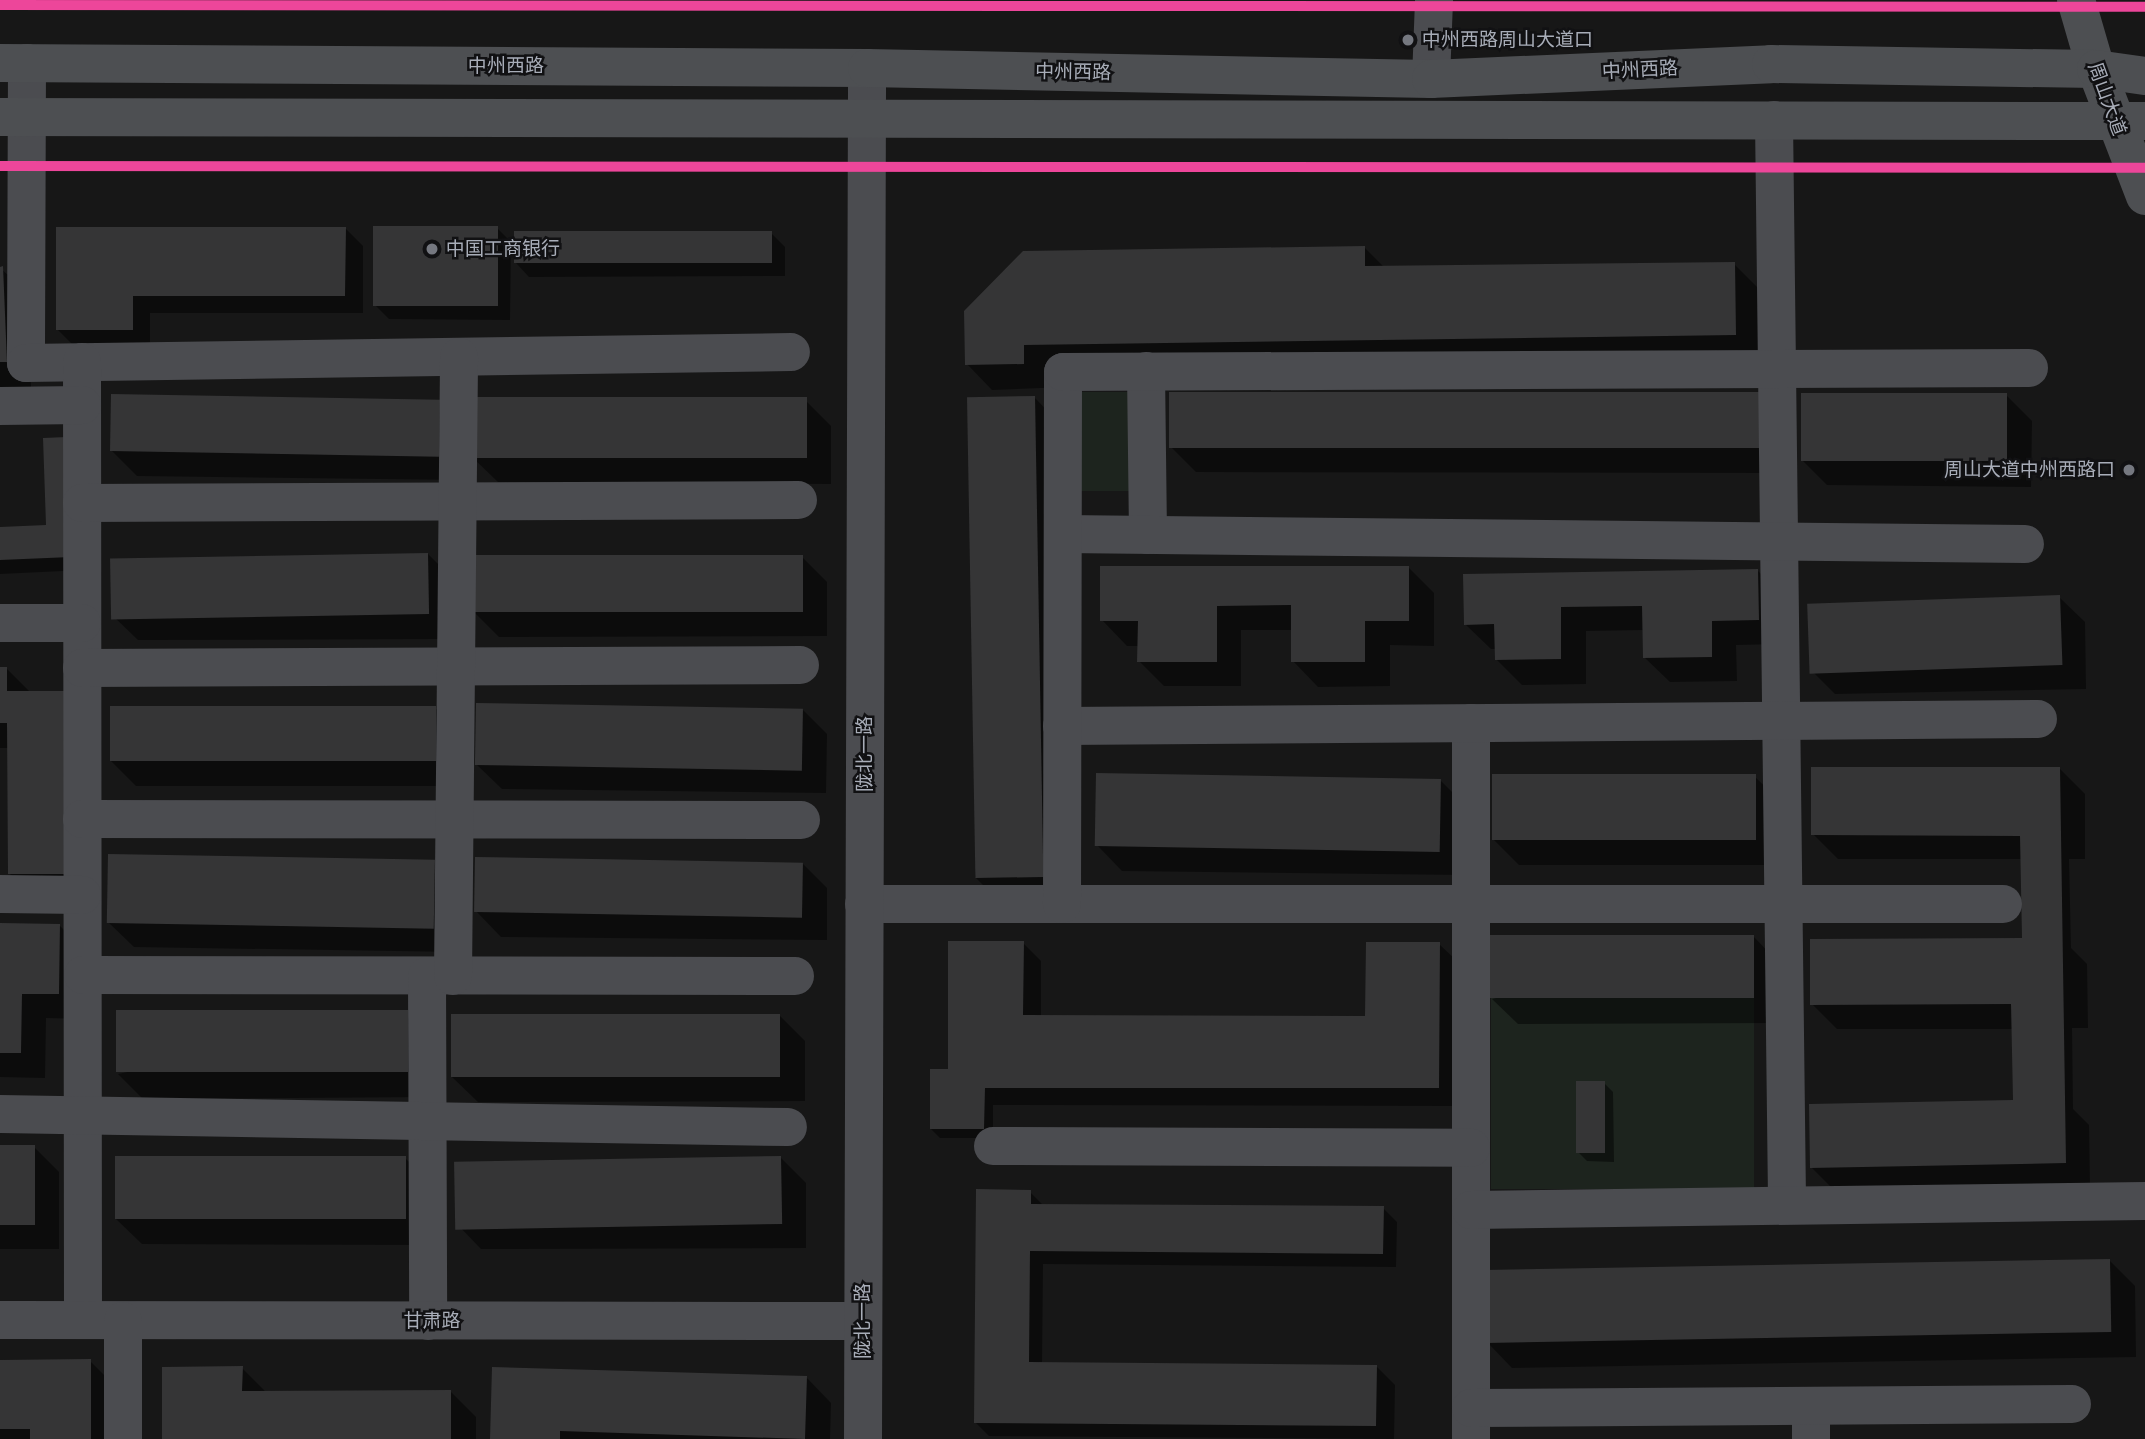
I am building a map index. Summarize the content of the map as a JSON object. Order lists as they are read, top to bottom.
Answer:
{
  "streets": {
    "main road": ["中州西路", "周山大道"],
    "street": ["陇北一路", "甘肃路"]
  },
  "crossings": [
    ["中州西路", "周山大道"],
    ["中州西路", "陇北一路"],
    ["陇北一路", "甘肃路"]
  ],
  "places": ["中州西路周山大道口", "中国工商银行", "周山大道中州西路口"]
}
